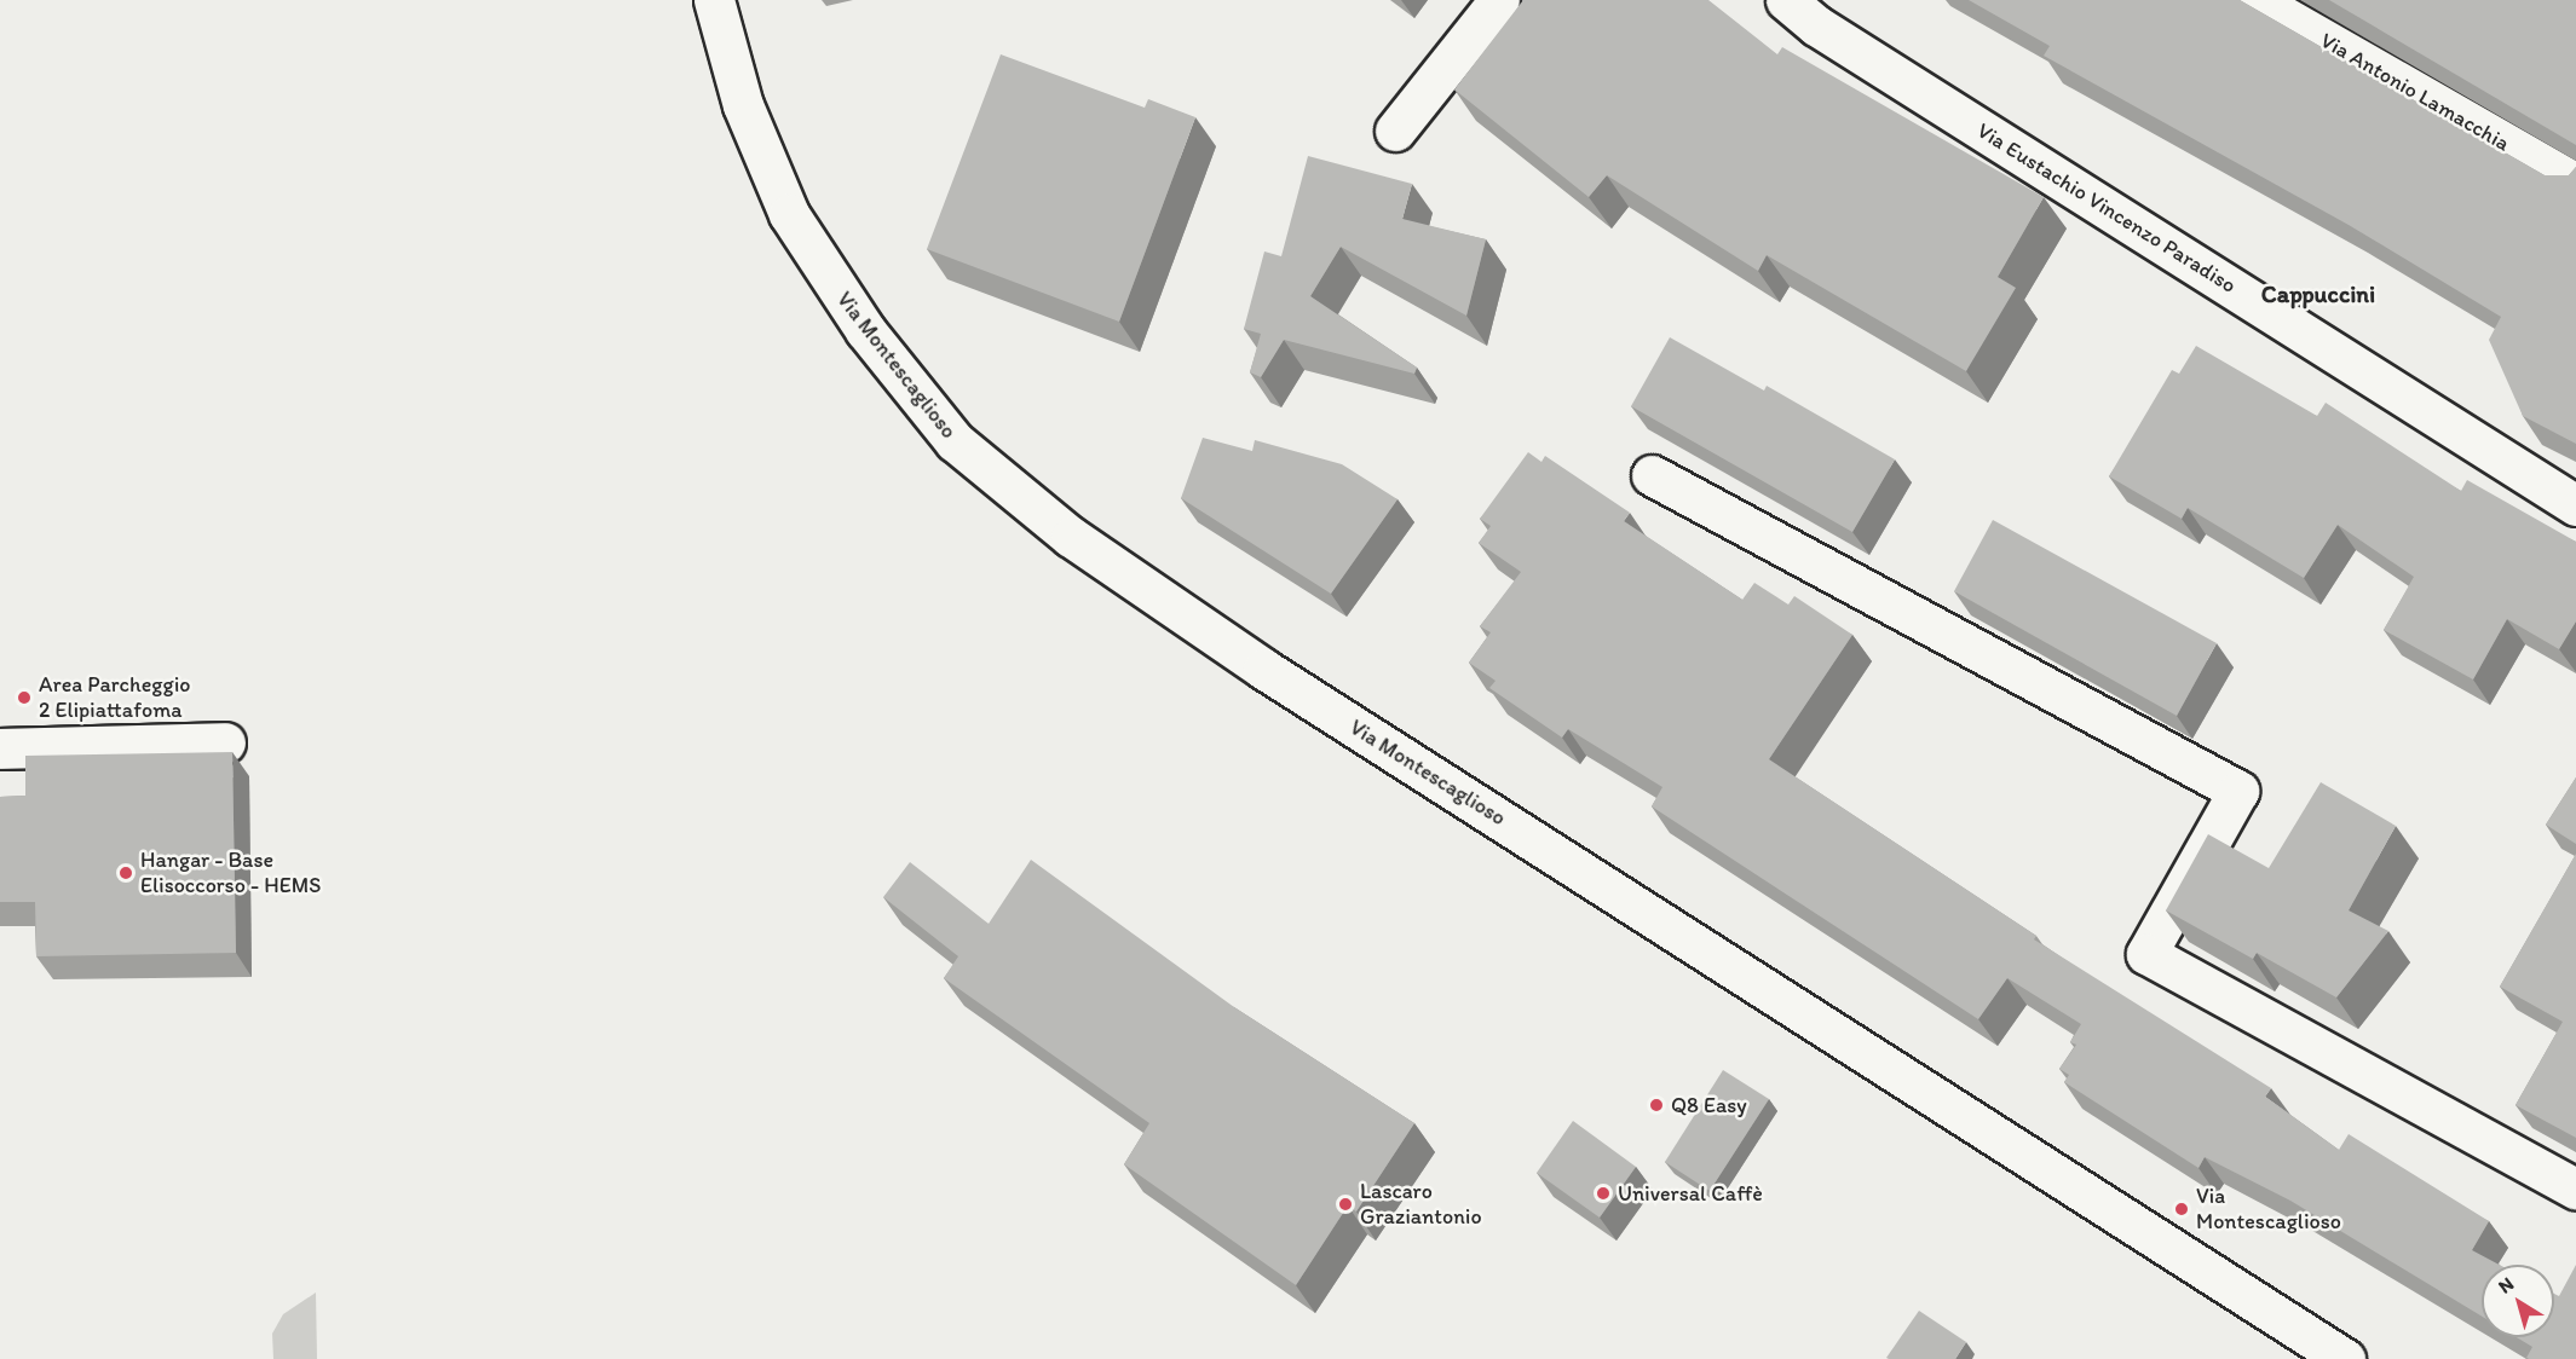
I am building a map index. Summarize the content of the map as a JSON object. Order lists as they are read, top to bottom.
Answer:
{
  "streets": {
    "street": ["Via Antonio Lamacchia", "Via Eustachio Vincenzo Paradiso", "Via Montescaglioso"]
  },
  "districts": ["Cappuccini"],
  "places": [
    "Area Parcheggio 2 Elipiattafoma",
    "Hangar - Base Elisoccorso - HEMS",
    "Q8 Easy",
    "Universal Caffè",
    "Lascaro Graziantonio",
    "Via Montescaglioso"
  ],
  "north": "top left"
}
